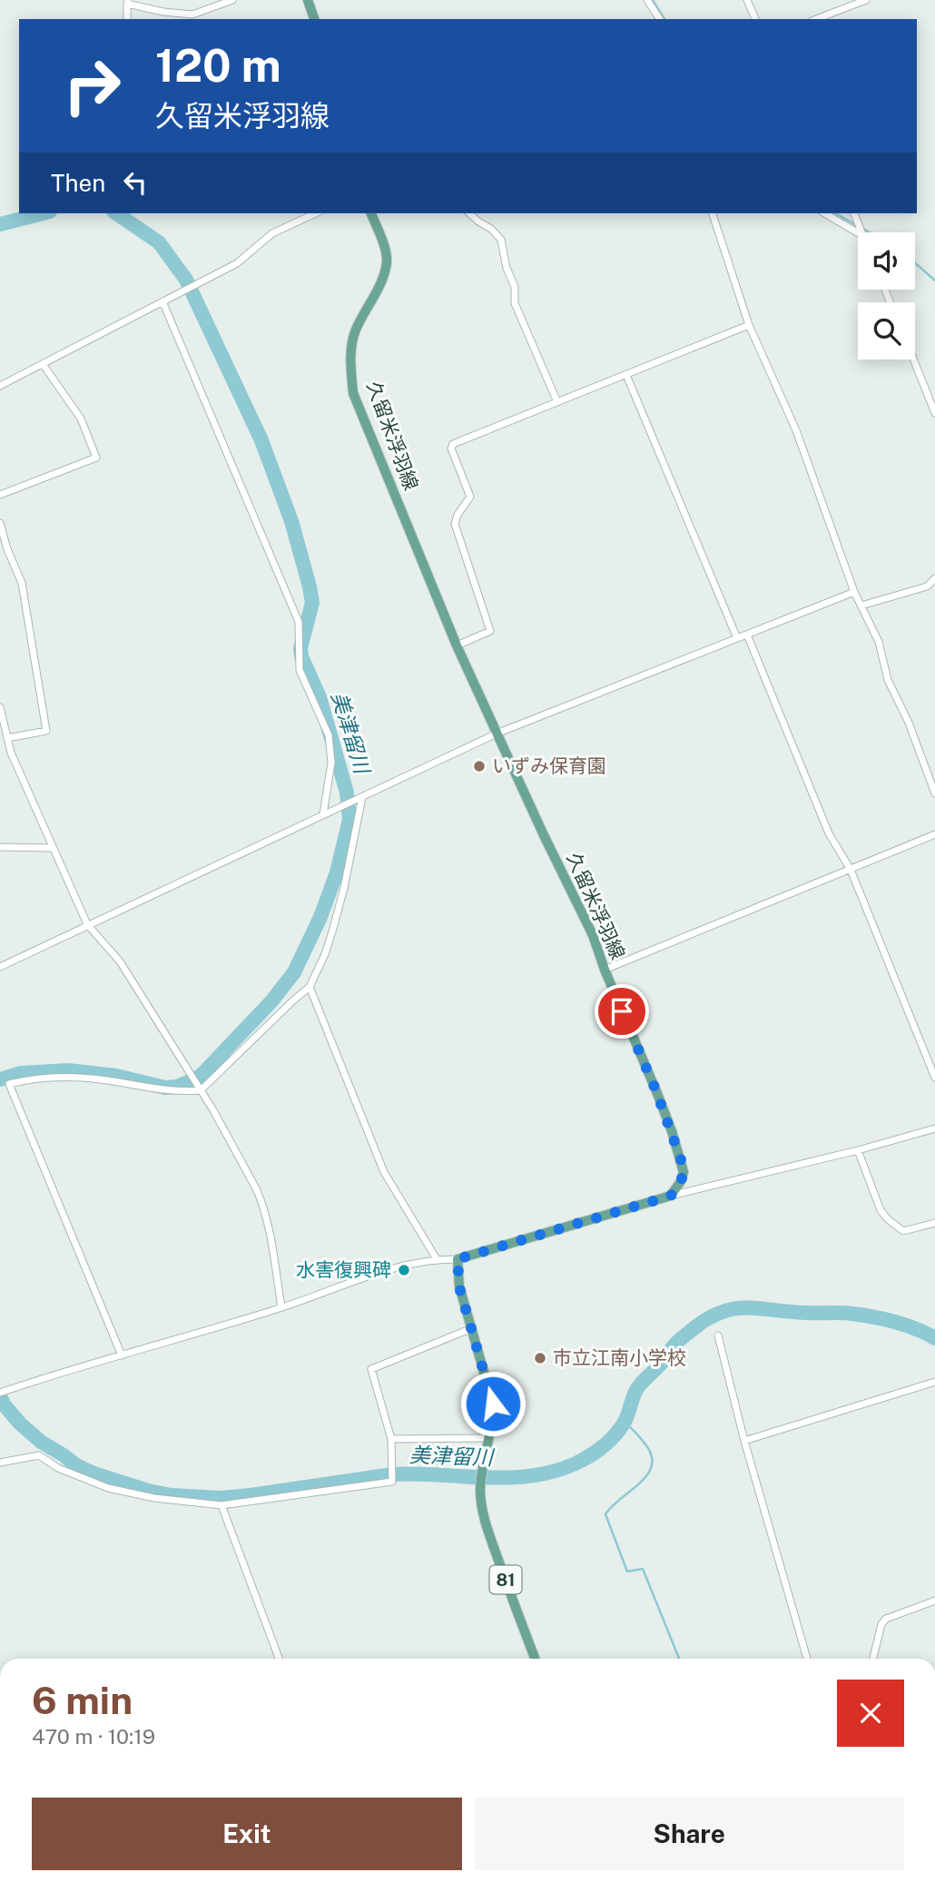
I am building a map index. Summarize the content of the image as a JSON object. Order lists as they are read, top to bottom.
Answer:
{
  "streets": {
    "main road": ["久留米浮羽線", "81"]
  },
  "water": ["美津留川"],
  "places": ["いずみ保育園", "水害復興碑", "市立江南小学校"],
  "page": {
    "turn": ["120 m", "久留米浮羽線"],
    "then": "Then",
    "heading": ["6 min", "470 m · 10:19"],
    "buttons": ["Exit", "Share"]
  }
}
